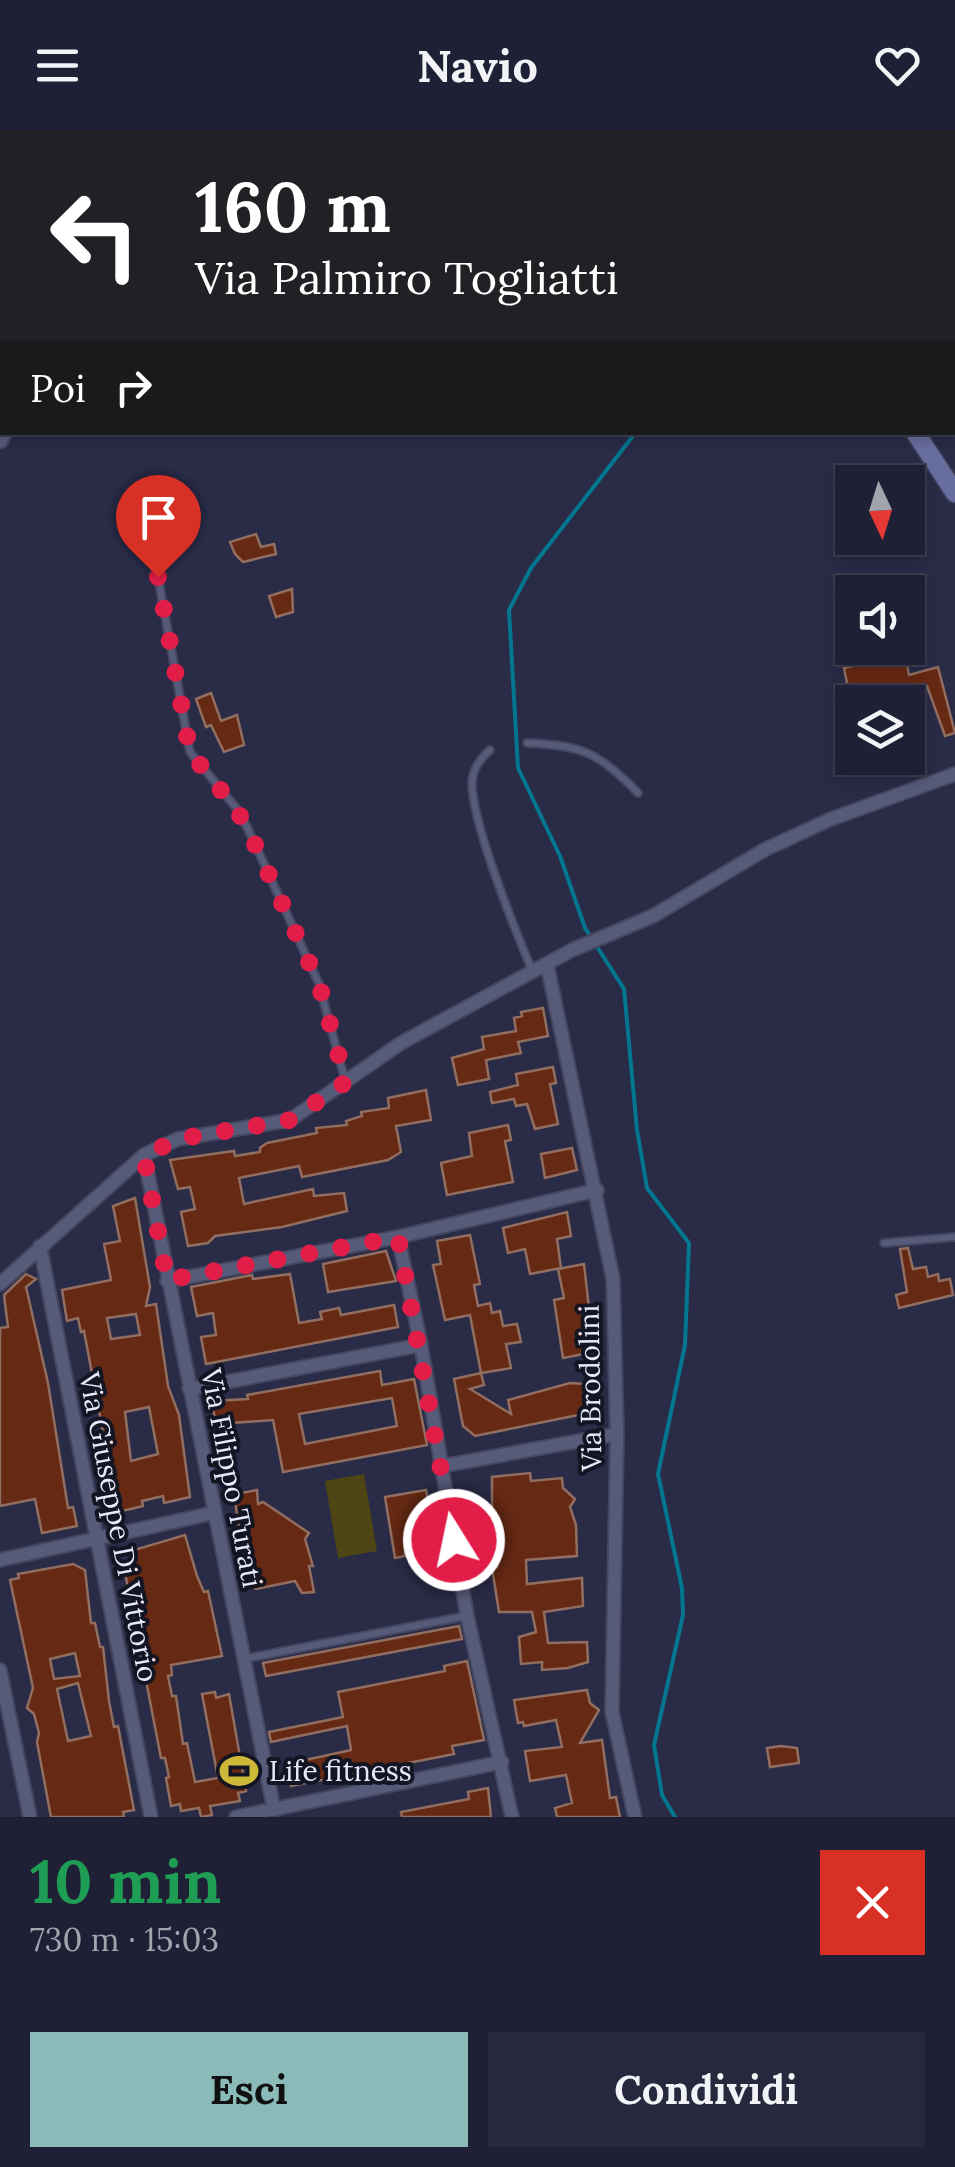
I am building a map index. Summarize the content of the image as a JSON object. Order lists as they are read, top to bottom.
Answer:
{
  "streets": {
    "street": ["Via Brodolini", "Via Filippo Turati", "Via Giuseppe Di Vittorio"]
  },
  "places": {
    "sports": ["Life fitness"]
  },
  "north": "bottom",
  "page": {
    "header": "Navio",
    "turn": ["160 m", "Via Palmiro Togliatti"],
    "then": "Poi",
    "heading": ["10 min", "730 m · 15:03"],
    "buttons": ["Esci", "Condividi"]
  }
}
